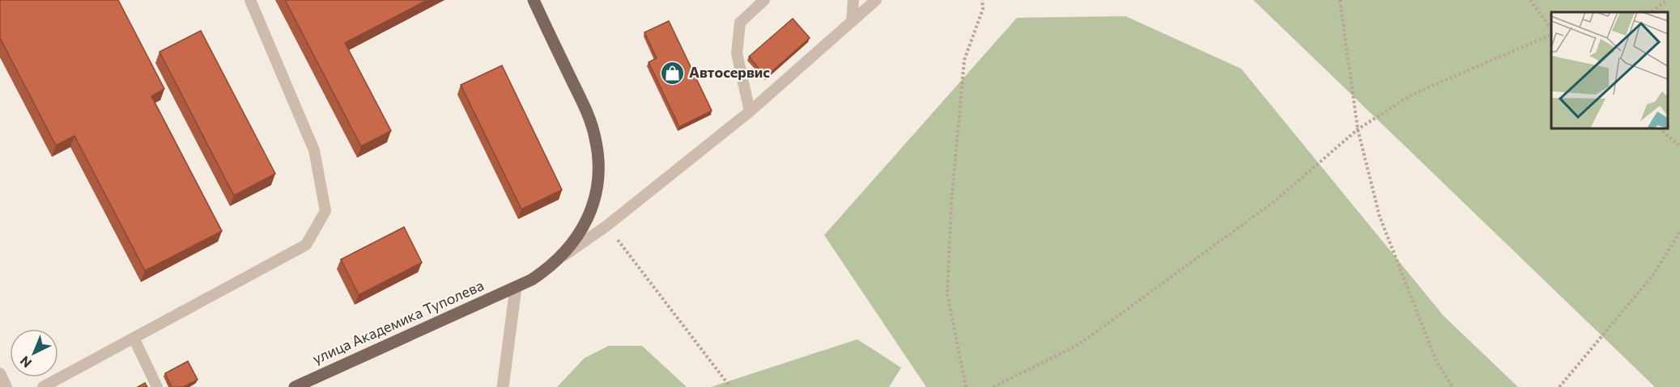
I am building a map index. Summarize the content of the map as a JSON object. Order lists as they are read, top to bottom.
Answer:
{
  "streets": {
    "main road": ["улица Академика Туполева"]
  },
  "places": {
    "shop": ["Автосервис"]
  },
  "north": "bottom left"
}
